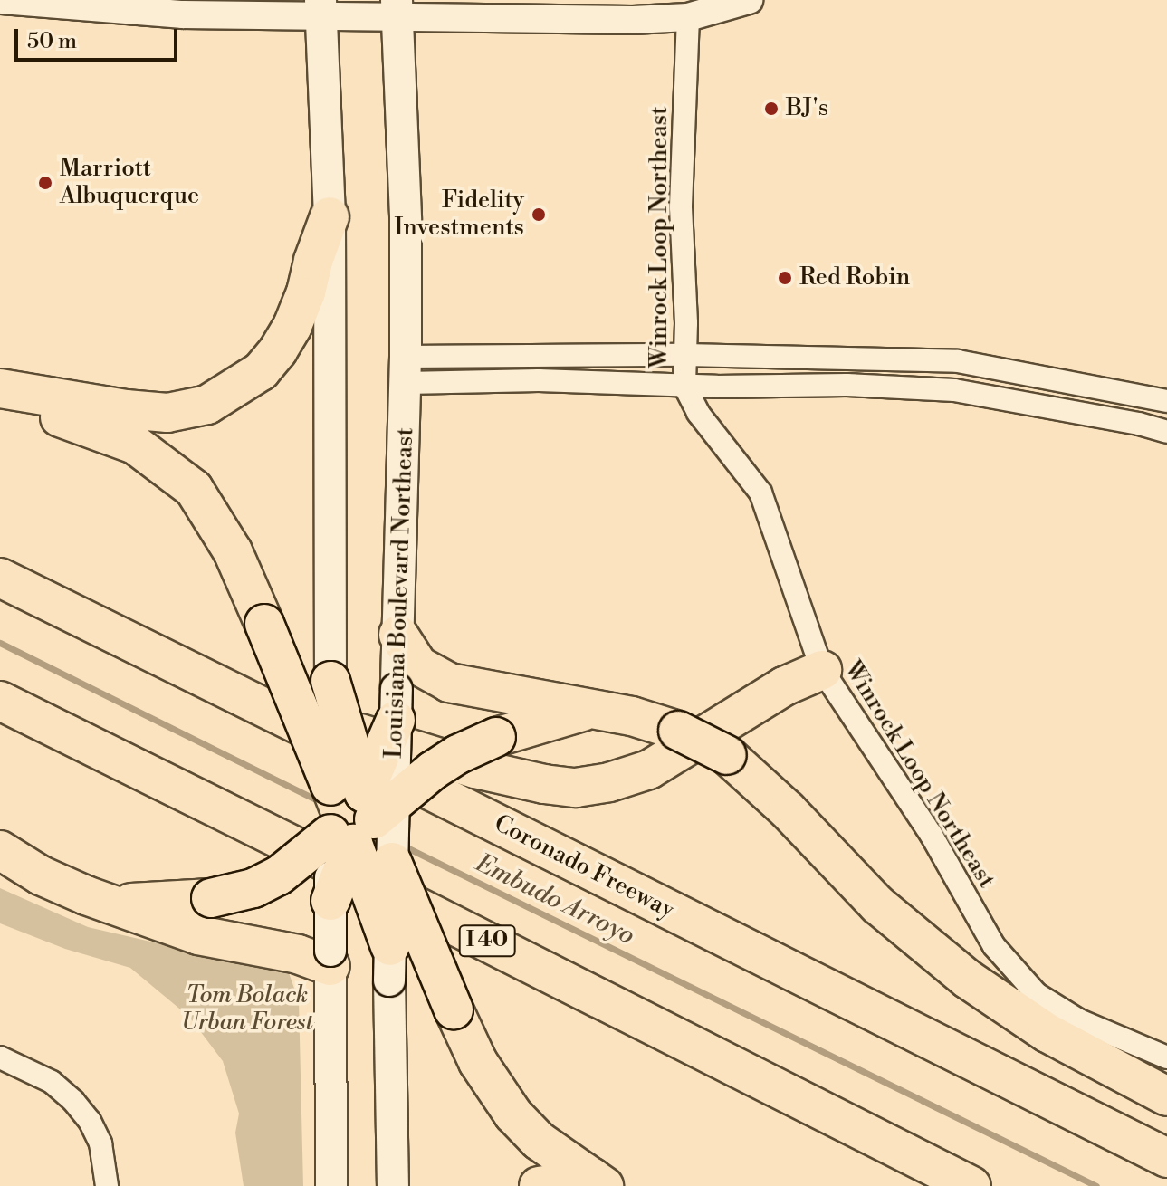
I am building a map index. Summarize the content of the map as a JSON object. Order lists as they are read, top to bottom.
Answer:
{
  "streets": {
    "highway": ["Coronado Freeway", "I 40"],
    "main road": ["Louisiana Boulevard Northeast"],
    "street": ["Winrock Loop Northeast"]
  },
  "water": ["Embudo Arroyo"],
  "parks": ["Tom Bolack Urban Forest"],
  "places": [
    "BJ's",
    "Marriott Albuquerque",
    "Fidelity Investments",
    "Red Robin"
  ],
  "scale_bar": "50 m"
}
